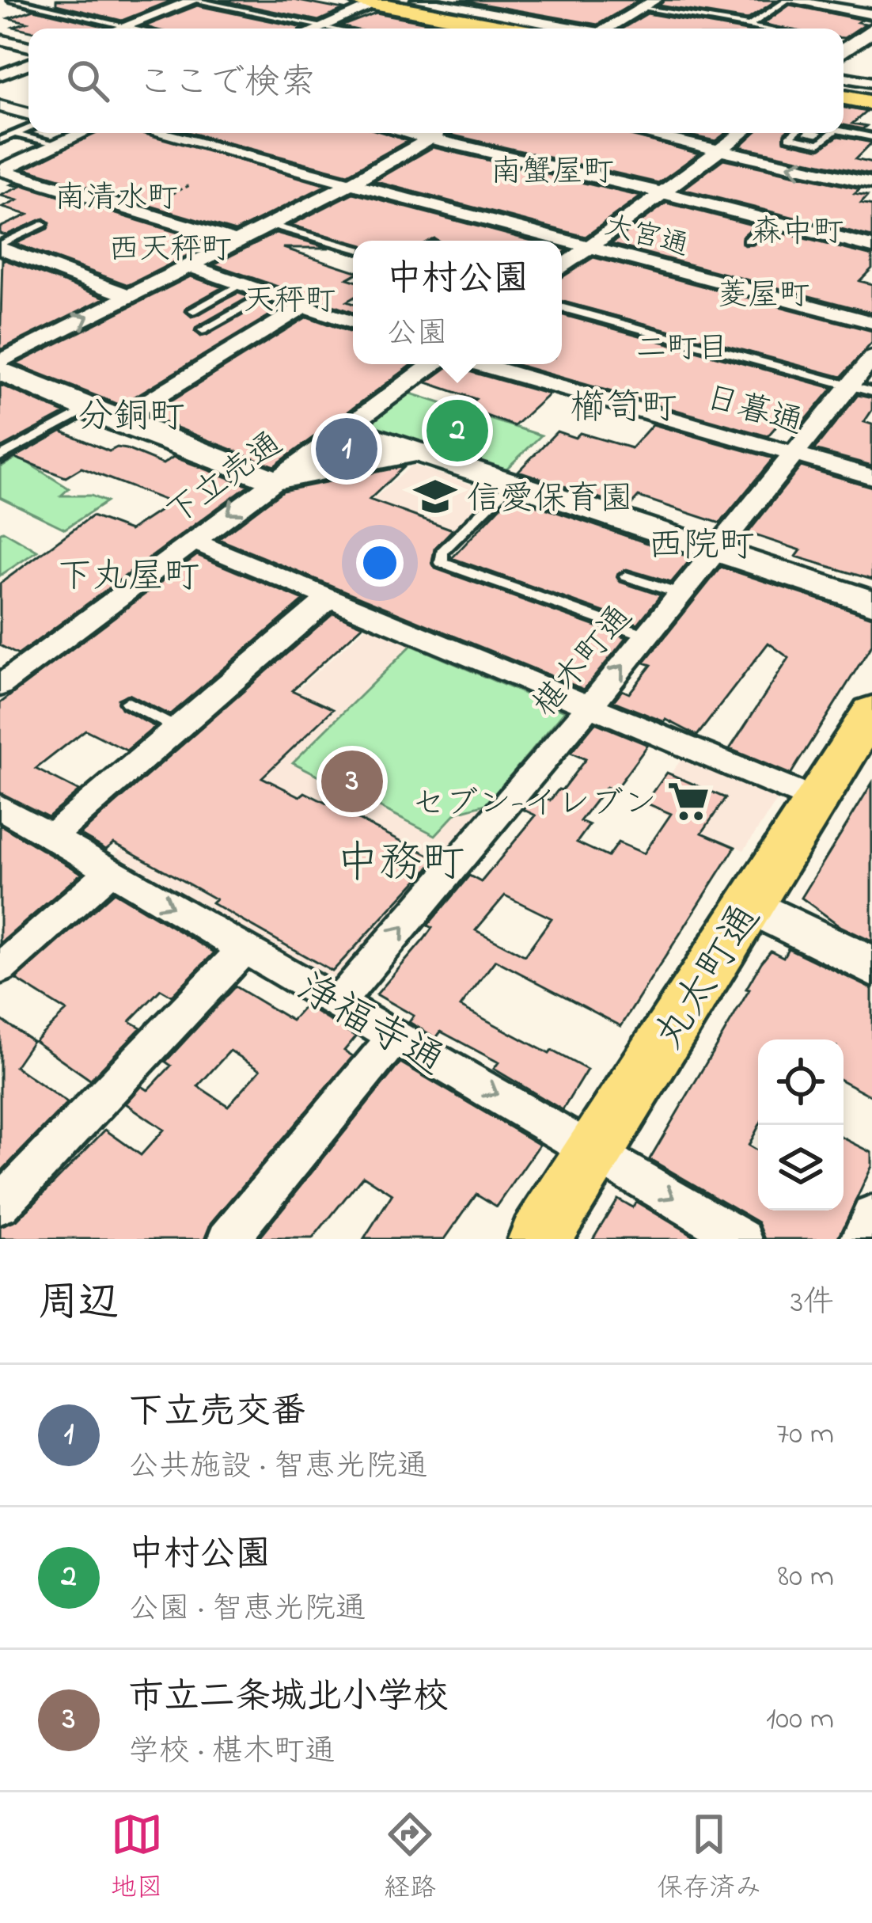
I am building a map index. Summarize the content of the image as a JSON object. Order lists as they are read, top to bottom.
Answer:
{
  "streets": {
    "main road": ["丸太町通"],
    "street": [
      "大宮通",
      "日暮通",
      "下立売通",
      "椹木町通",
      "浄福寺通"
    ]
  },
  "crossings": [
    ["日暮通", "椹木町通"],
    ["椹木町通", "浄福寺通"],
    ["丸太町通", "浄福寺通"]
  ],
  "one_way": ["椹木町通", "浄福寺通"],
  "districts": [
    "南蟹屋町",
    "南清水町",
    "森中町",
    "西天秤町",
    "菱屋町",
    "天秤町",
    "二町目",
    "櫛笥町",
    "分銅町",
    "西院町",
    "下丸屋町",
    "中務町"
  ],
  "places": {
    "school or university": ["信愛保育園"],
    "supermarket": ["セブン-イレブン"]
  },
  "page": {
    "search": "ここで検索",
    "popup": ["中村公園", "公園"],
    "pins": ["2", "1", "3"],
    "heading": ["周辺", "3件"],
    "list": [
      {
        "mark": "1",
        "name": "下立売交番",
        "note": "公共施設 · 智恵光院通",
        "value": "70 m"
      },
      {
        "mark": "2",
        "name": "中村公園",
        "note": "公園 · 智恵光院通",
        "value": "80 m"
      },
      {
        "mark": "3",
        "name": "市立二条城北小学校",
        "note": "学校 · 椹木町通",
        "value": "100 m"
      }
    ],
    "nav": ["地図", "経路", "保存済み"]
  }
}
